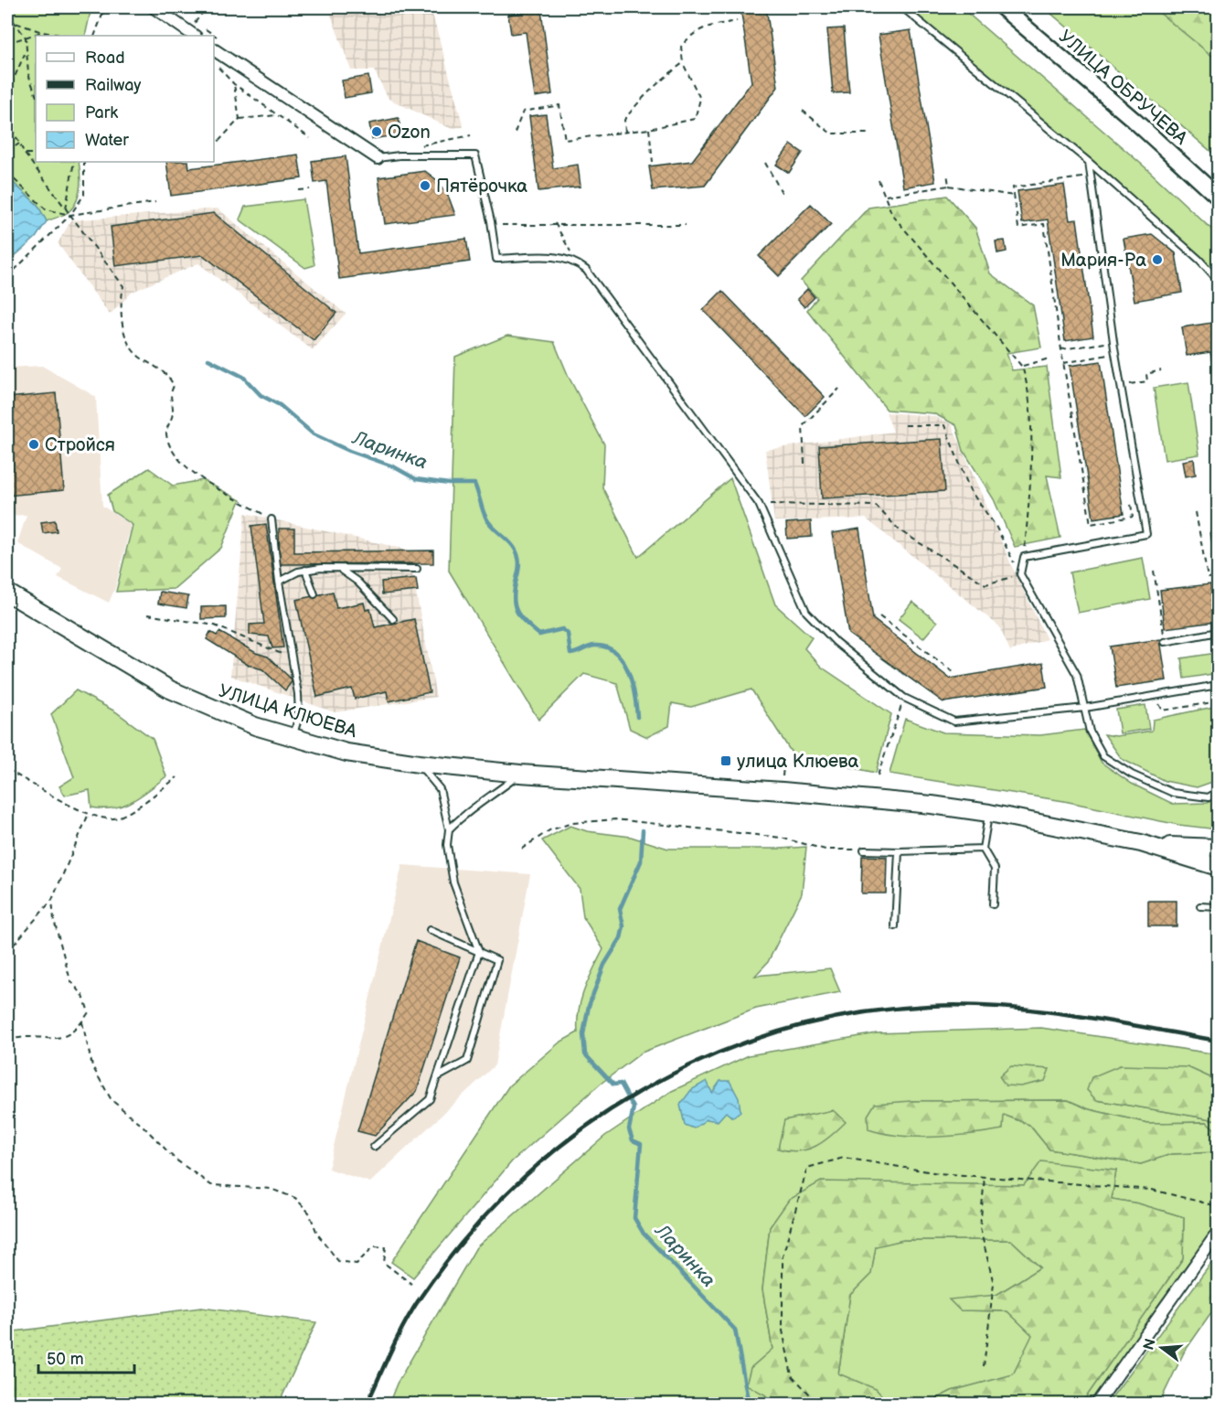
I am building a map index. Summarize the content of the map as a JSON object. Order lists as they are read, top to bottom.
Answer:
{
  "streets": {
    "main road": ["УЛИЦА КЛЮЕВА"],
    "street": ["УЛИЦА ОБРУЧЕВА"]
  },
  "water": ["Ларинка"],
  "places": {
    "other": [
      "Ozon",
      "Пятёрочка",
      "Мария-Ра",
      "Стройся"
    ],
    "transit": ["улица Клюева"]
  },
  "legend": [
    "Road",
    "Railway",
    "Park",
    "Water"
  ],
  "scale_bar": "50 m",
  "north": "left"
}
